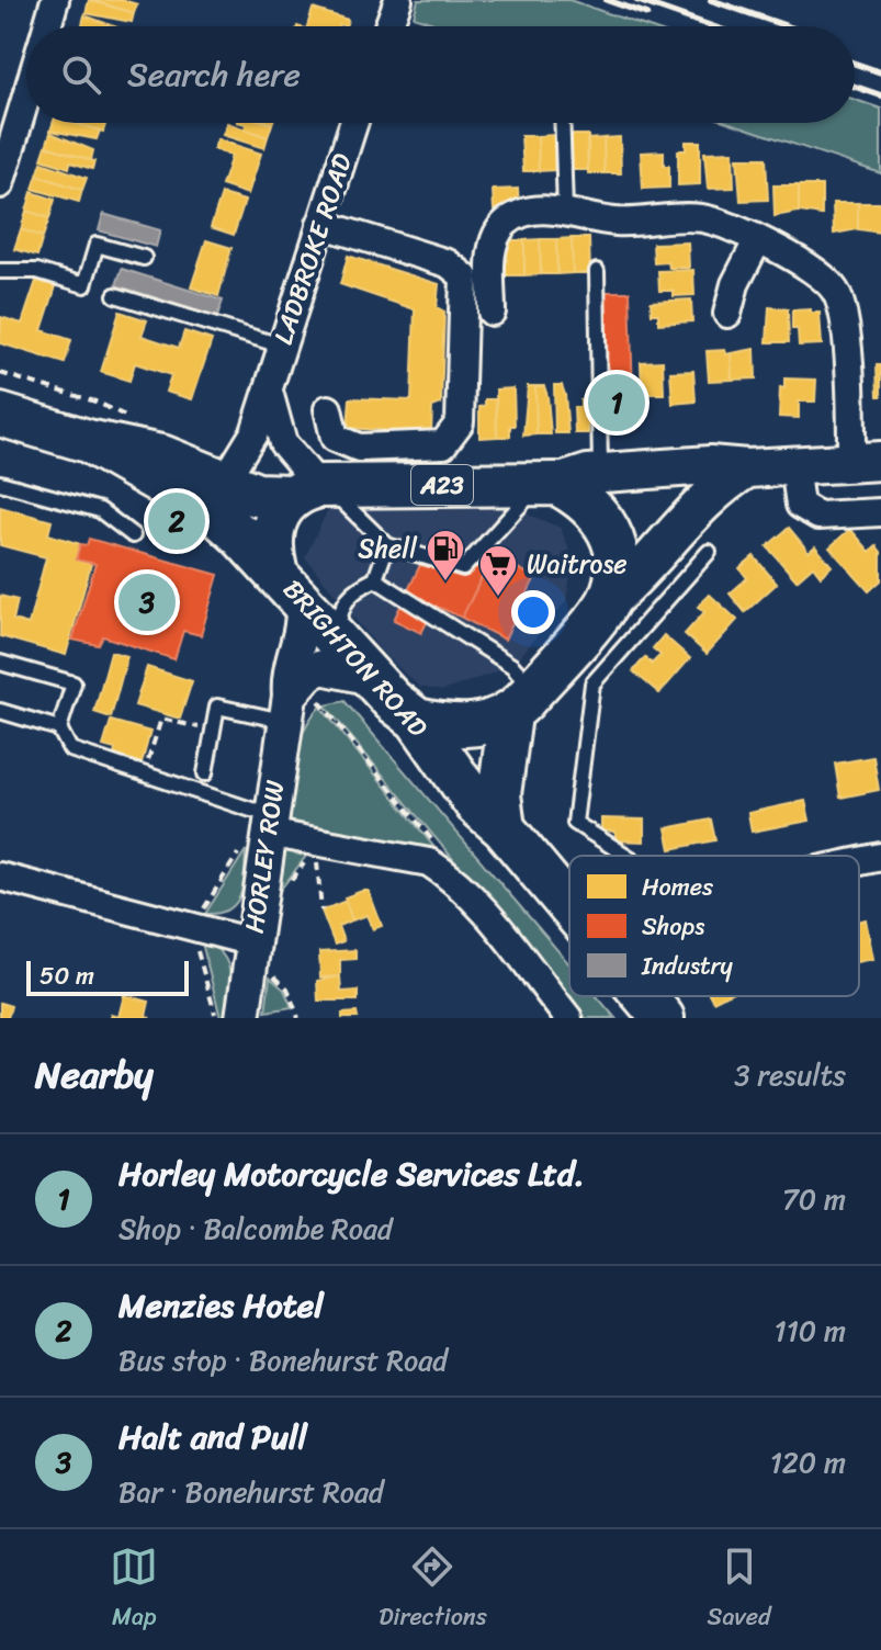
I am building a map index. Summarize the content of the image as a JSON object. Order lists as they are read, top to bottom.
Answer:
{
  "streets": {
    "main road": ["A23", "BRIGHTON ROAD"],
    "street": ["LADBROKE ROAD", "HORLEY ROW"]
  },
  "crossings": [
    ["LADBROKE ROAD", "A23"],
    ["A23", "BRIGHTON ROAD"],
    ["A23", "HORLEY ROW"],
    ["BRIGHTON ROAD", "HORLEY ROW"]
  ],
  "places": {
    "fuel station": ["Shell"],
    "supermarket": ["Waitrose"]
  },
  "legend": ["Homes", "Shops", "Industry"],
  "scale_bar": "50 m",
  "page": {
    "search": "Search here",
    "pins": ["1", "2", "3"],
    "scale": "50 m",
    "heading": ["Nearby", "3 results"],
    "list": [
      {
        "mark": "1",
        "name": "Horley Motorcycle Services Ltd.",
        "note": "Shop · Balcombe Road",
        "value": "70 m"
      },
      {
        "mark": "2",
        "name": "Menzies Hotel",
        "note": "Bus stop · Bonehurst Road",
        "value": "110 m"
      },
      {
        "mark": "3",
        "name": "Halt and Pull",
        "note": "Bar · Bonehurst Road",
        "value": "120 m"
      }
    ],
    "nav": ["Map", "Directions", "Saved"]
  }
}
